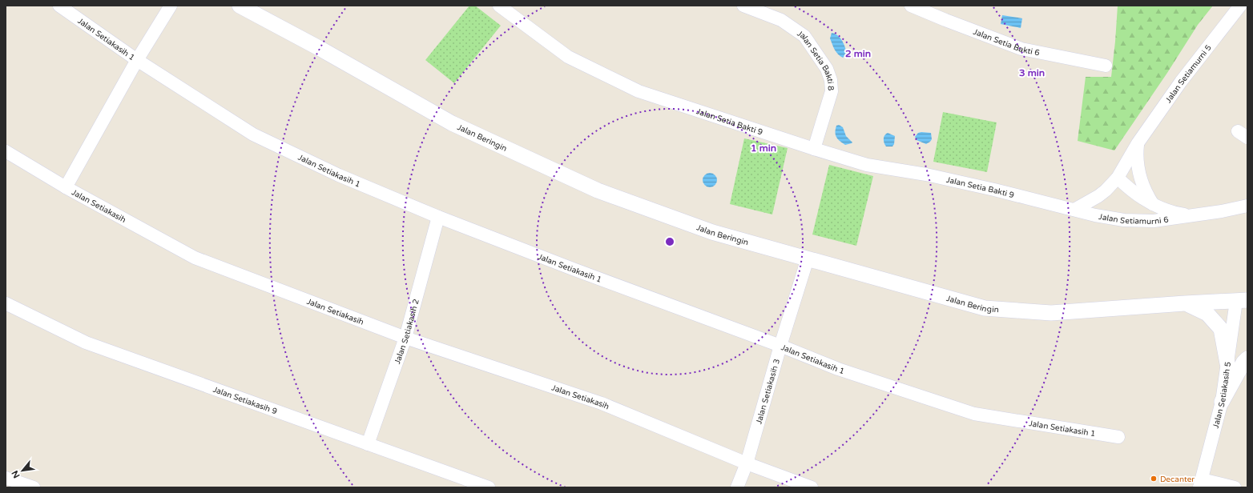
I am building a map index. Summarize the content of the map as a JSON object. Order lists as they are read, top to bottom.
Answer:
{
  "streets": {
    "street": [
      "Jalan Setiakasih 1",
      "Jalan Setia Bakti 6",
      "Jalan Setia Bakti 8",
      "Jalan Setiamurni 5",
      "Jalan Setia Bakti 9",
      "Jalan Beringin",
      "Jalan Setiakasih",
      "Jalan Setiamurni 6",
      "Jalan Setiakasih 2",
      "Jalan Setiakasih 3",
      "Jalan Setiakasih 5",
      "Jalan Setiakasih 9"
    ]
  },
  "crossings": [
    ["Jalan Setiakasih 1", "Jalan Setiakasih"],
    ["Jalan Setiakasih 1", "Jalan Setiakasih 2"],
    ["Jalan Setiakasih 1", "Jalan Setiakasih 3"],
    ["Jalan Setia Bakti 8", "Jalan Setia Bakti 9"],
    ["Jalan Setiamurni 5", "Jalan Setia Bakti 9"],
    ["Jalan Setiamurni 5", "Jalan Setiamurni 6"],
    ["Jalan Setia Bakti 9", "Jalan Setiamurni 6"],
    ["Jalan Beringin", "Jalan Setiakasih 3"],
    ["Jalan Beringin", "Jalan Setiakasih 5"],
    ["Jalan Setiakasih", "Jalan Setiakasih 2"],
    ["Jalan Setiakasih", "Jalan Setiakasih 3"],
    ["Jalan Setiakasih 2", "Jalan Setiakasih 9"]
  ],
  "places": ["Decanter"],
  "north": "bottom left",
  "rings": ["2 min", "3 min", "1 min"]
}
